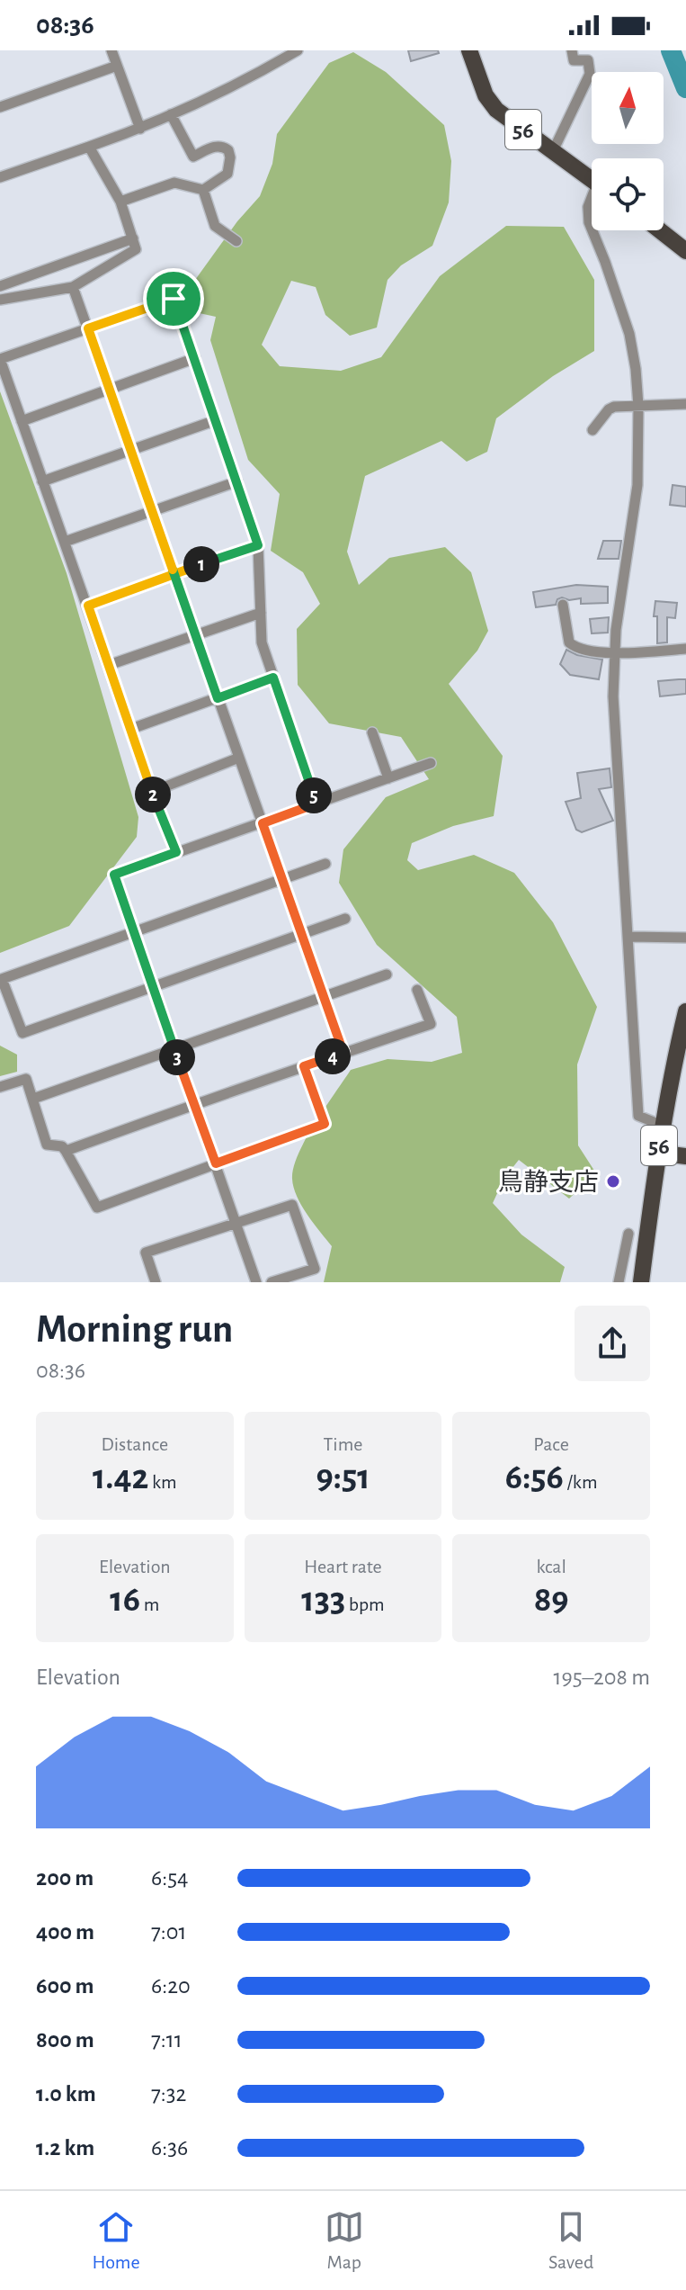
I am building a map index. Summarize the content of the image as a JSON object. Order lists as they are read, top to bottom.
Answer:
{
  "streets": {
    "main road": ["56"]
  },
  "places": ["鳥静支店"],
  "north": "top",
  "page": {
    "status": "08:36",
    "pins": [
      "1",
      "2",
      "5",
      "4",
      "3"
    ],
    "heading": ["Morning run", "08:36"],
    "stats": [
      ["Distance", "1.42 km"],
      ["Time", "9:51"],
      ["Pace", "6:56 /km"],
      ["Elevation", "16 m"],
      ["Heart rate", "133 bpm"],
      ["kcal", "89"]
    ],
    "chart": ["Elevation", "195–208 m"],
    "list": [
      {
        "name": "200 m",
        "note": "6:54"
      },
      {
        "name": "400 m",
        "note": "7:01"
      },
      {
        "name": "600 m",
        "note": "6:20"
      },
      {
        "name": "800 m",
        "note": "7:11"
      },
      {
        "name": "1.0 km",
        "note": "7:32"
      },
      {
        "name": "1.2 km",
        "note": "6:36"
      }
    ],
    "tabs": ["Home", "Map", "Saved"]
  }
}
